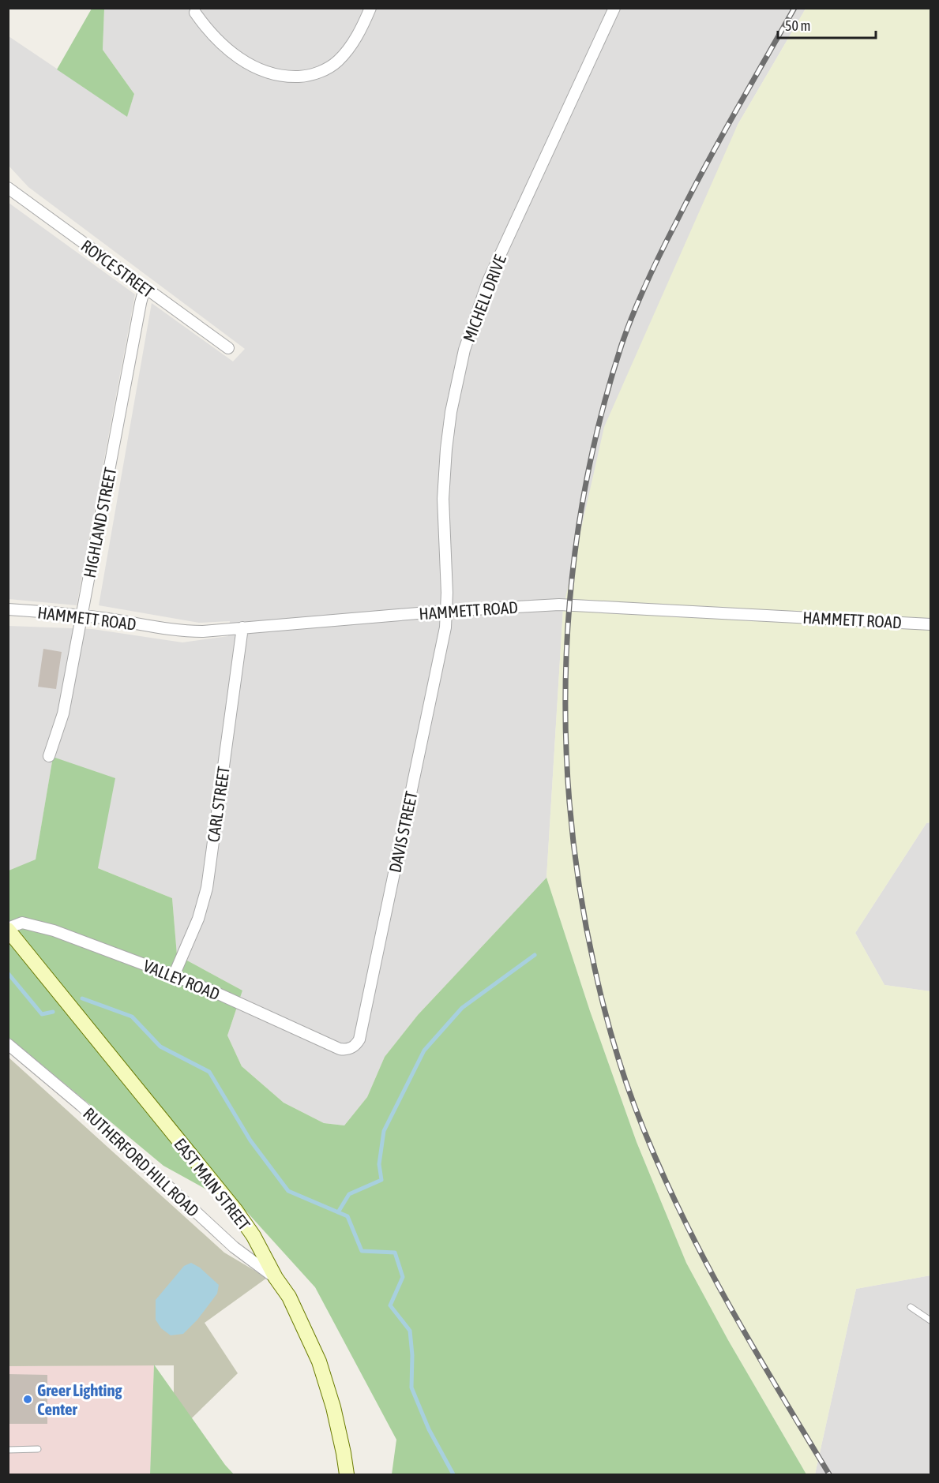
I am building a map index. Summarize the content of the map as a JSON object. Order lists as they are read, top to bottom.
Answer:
{
  "streets": {
    "street": [
      "ROYCE STREET",
      "MICHELL DRIVE",
      "HIGHLAND STREET",
      "HAMMETT ROAD",
      "CARL STREET",
      "DAVIS STREET",
      "VALLEY ROAD",
      "RUTHERFORD HILL ROAD",
      "EAST MAIN STREET"
    ]
  },
  "crossings": [
    ["ROYCE STREET", "HIGHLAND STREET"],
    ["MICHELL DRIVE", "HAMMETT ROAD"],
    ["MICHELL DRIVE", "DAVIS STREET"],
    ["HIGHLAND STREET", "HAMMETT ROAD"],
    ["HAMMETT ROAD", "CARL STREET"],
    ["HAMMETT ROAD", "DAVIS STREET"],
    ["CARL STREET", "VALLEY ROAD"],
    ["DAVIS STREET", "VALLEY ROAD"],
    ["VALLEY ROAD", "EAST MAIN STREET"],
    ["RUTHERFORD HILL ROAD", "EAST MAIN STREET"]
  ],
  "places": ["Greer Lighting Center"],
  "scale_bar": "50 m"
}
